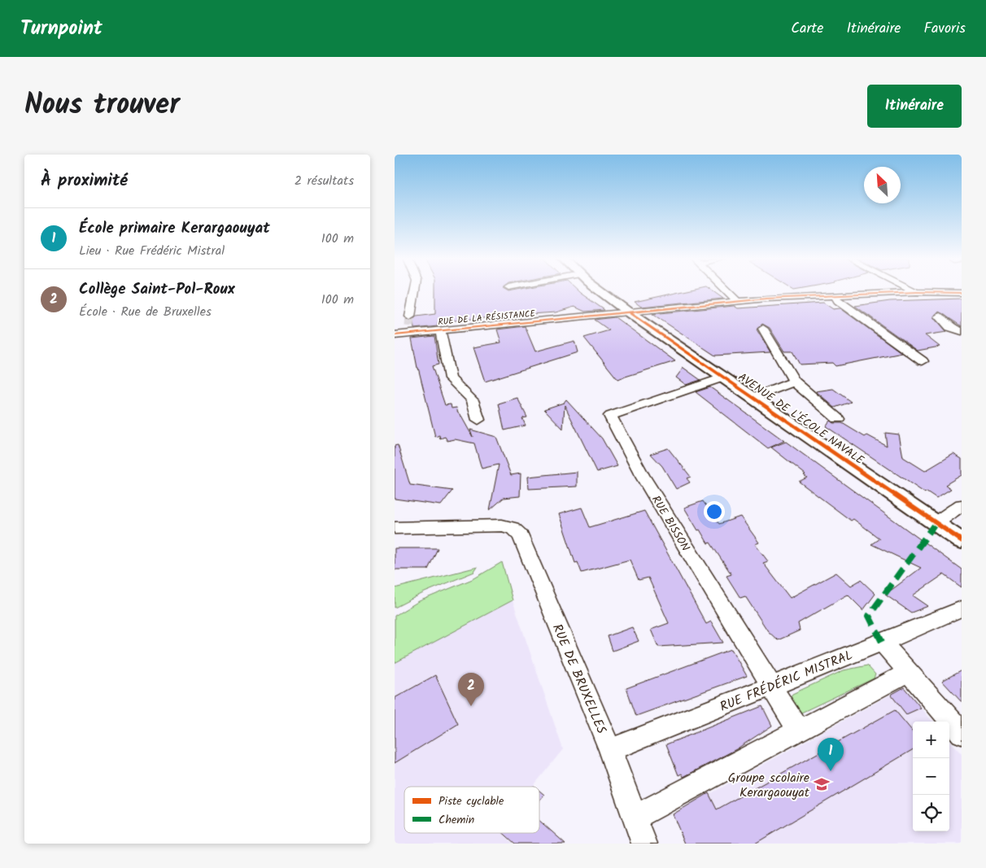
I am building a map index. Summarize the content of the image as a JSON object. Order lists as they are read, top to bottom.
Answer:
{
  "streets": {
    "street": [
      "RUE DE LA RÉSISTANCE",
      "AVENUE DE L'ÉCOLE NAVALE",
      "RUE BISSON",
      "RUE DE BRUXELLES",
      "RUE FRÉDÉRIC MISTRAL"
    ]
  },
  "crossings": [
    ["RUE DE LA RÉSISTANCE", "AVENUE DE L'ÉCOLE NAVALE"],
    ["AVENUE DE L'ÉCOLE NAVALE", "RUE BISSON"],
    ["RUE BISSON", "RUE FRÉDÉRIC MISTRAL"],
    ["RUE DE BRUXELLES", "RUE FRÉDÉRIC MISTRAL"]
  ],
  "places": {
    "school or university": ["Groupe scolaire Kerargaouyat"]
  },
  "legend": ["Piste cyclable", "Chemin"],
  "north": "top left",
  "page": {
    "header": "Turnpoint",
    "nav": ["Carte", "Itinéraire", "Favoris"],
    "title": "Nous trouver",
    "buttons": "Itinéraire",
    "heading": ["À proximité", "2 résultats"],
    "list": [
      {
        "mark": "1",
        "name": "École primaire Kerargaouyat",
        "note": "Lieu · Rue Frédéric Mistral",
        "value": "100 m"
      },
      {
        "mark": "2",
        "name": "Collège Saint-Pol-Roux",
        "note": "École · Rue de Bruxelles",
        "value": "100 m"
      }
    ],
    "pins": ["2", "1"],
    "map_buttons": ["+", "−"]
  }
}
